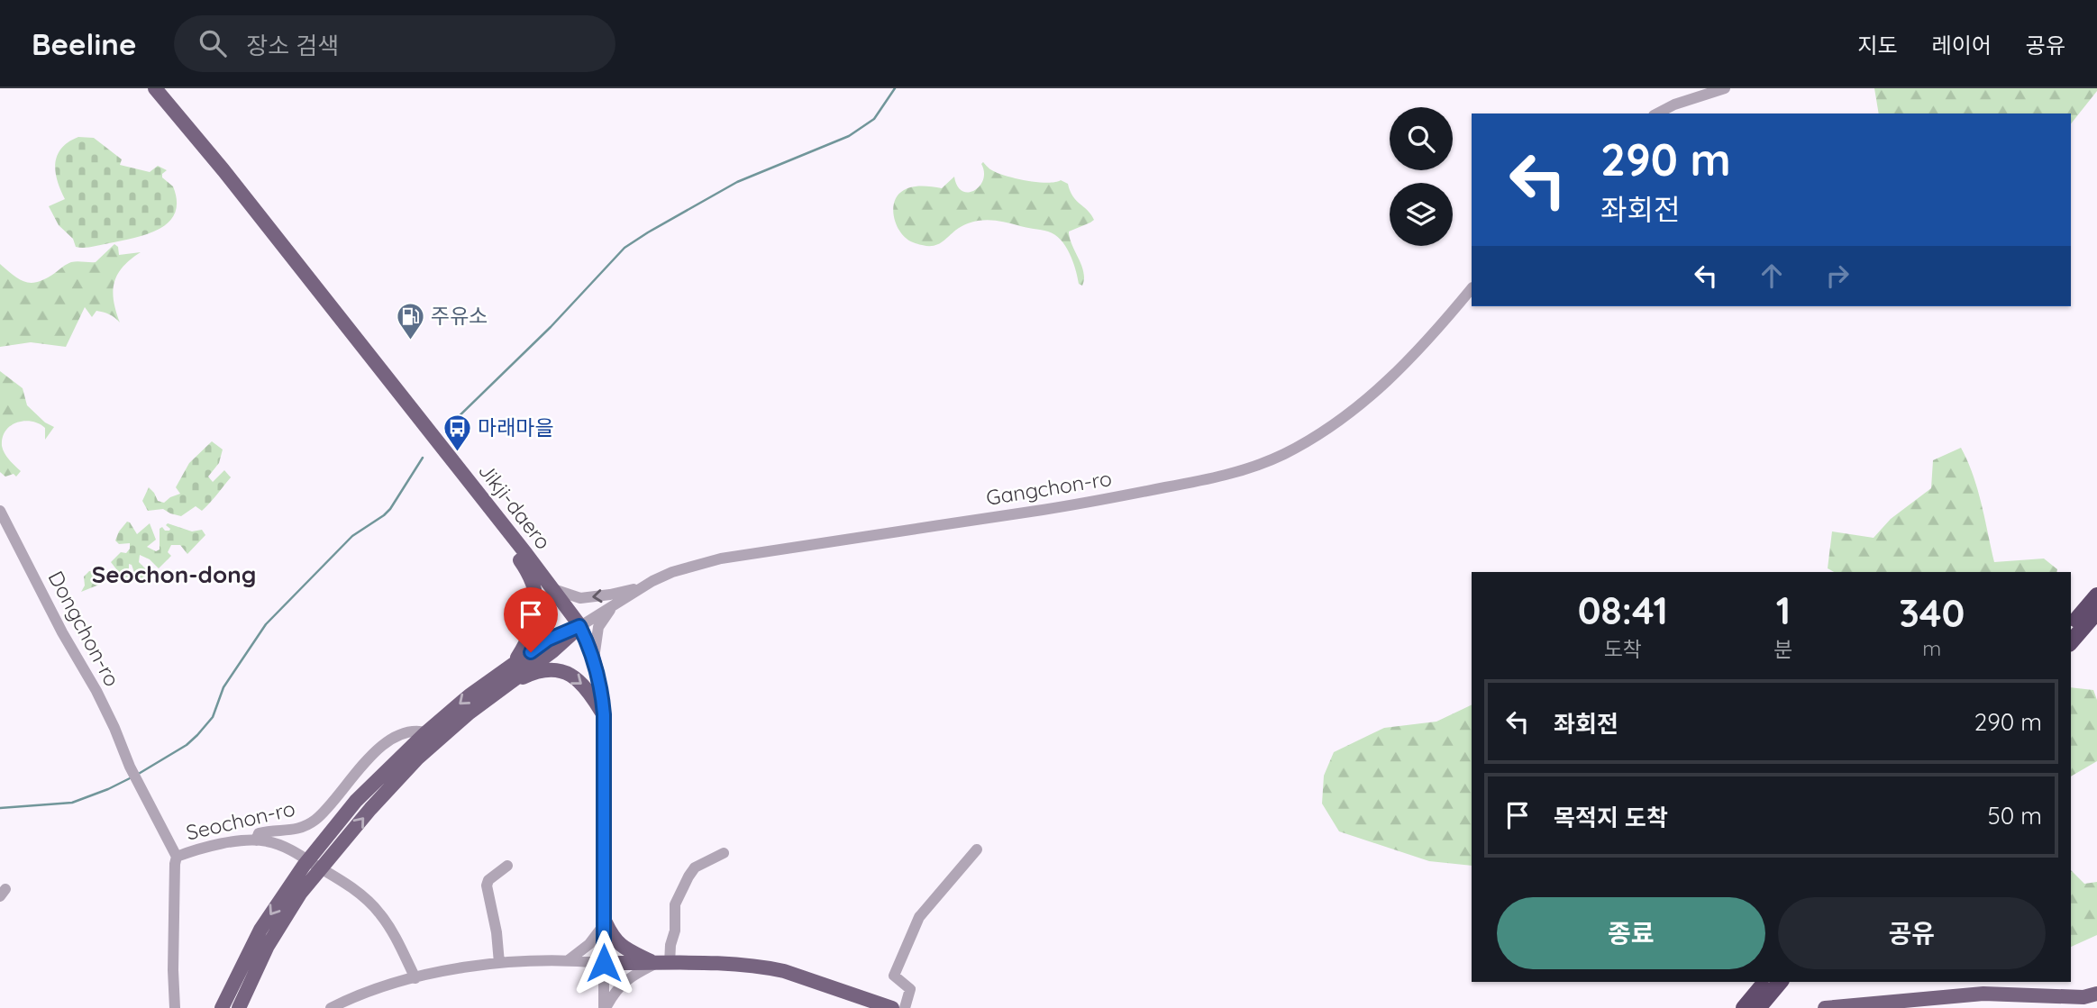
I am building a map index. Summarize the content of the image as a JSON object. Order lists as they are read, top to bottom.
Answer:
{
  "streets": {
    "main road": ["Jikji-daero"],
    "street": ["Gangchon-ro", "Dongchon-ro", "Seochon-ro"]
  },
  "crossings": [
    ["Gangchon-ro", "Jikji-daero"],
    ["Dongchon-ro", "Seochon-ro"]
  ],
  "districts": ["Seochon-dong"],
  "places": {
    "fuel station": ["주유소"],
    "bus stop": ["마래마을"]
  },
  "page": {
    "header": "Beeline",
    "search": "장소 검색",
    "nav": ["지도", "레이어", "공유"],
    "turn": ["290 m", "좌회전"],
    "eta": [
      "08:41",
      "도착",
      "1",
      "분",
      "340",
      "m"
    ],
    "list": [
      {
        "name": "좌회전",
        "value": "290 m"
      },
      {
        "name": "목적지 도착",
        "value": "50 m"
      }
    ],
    "buttons": ["종료", "공유"]
  }
}
